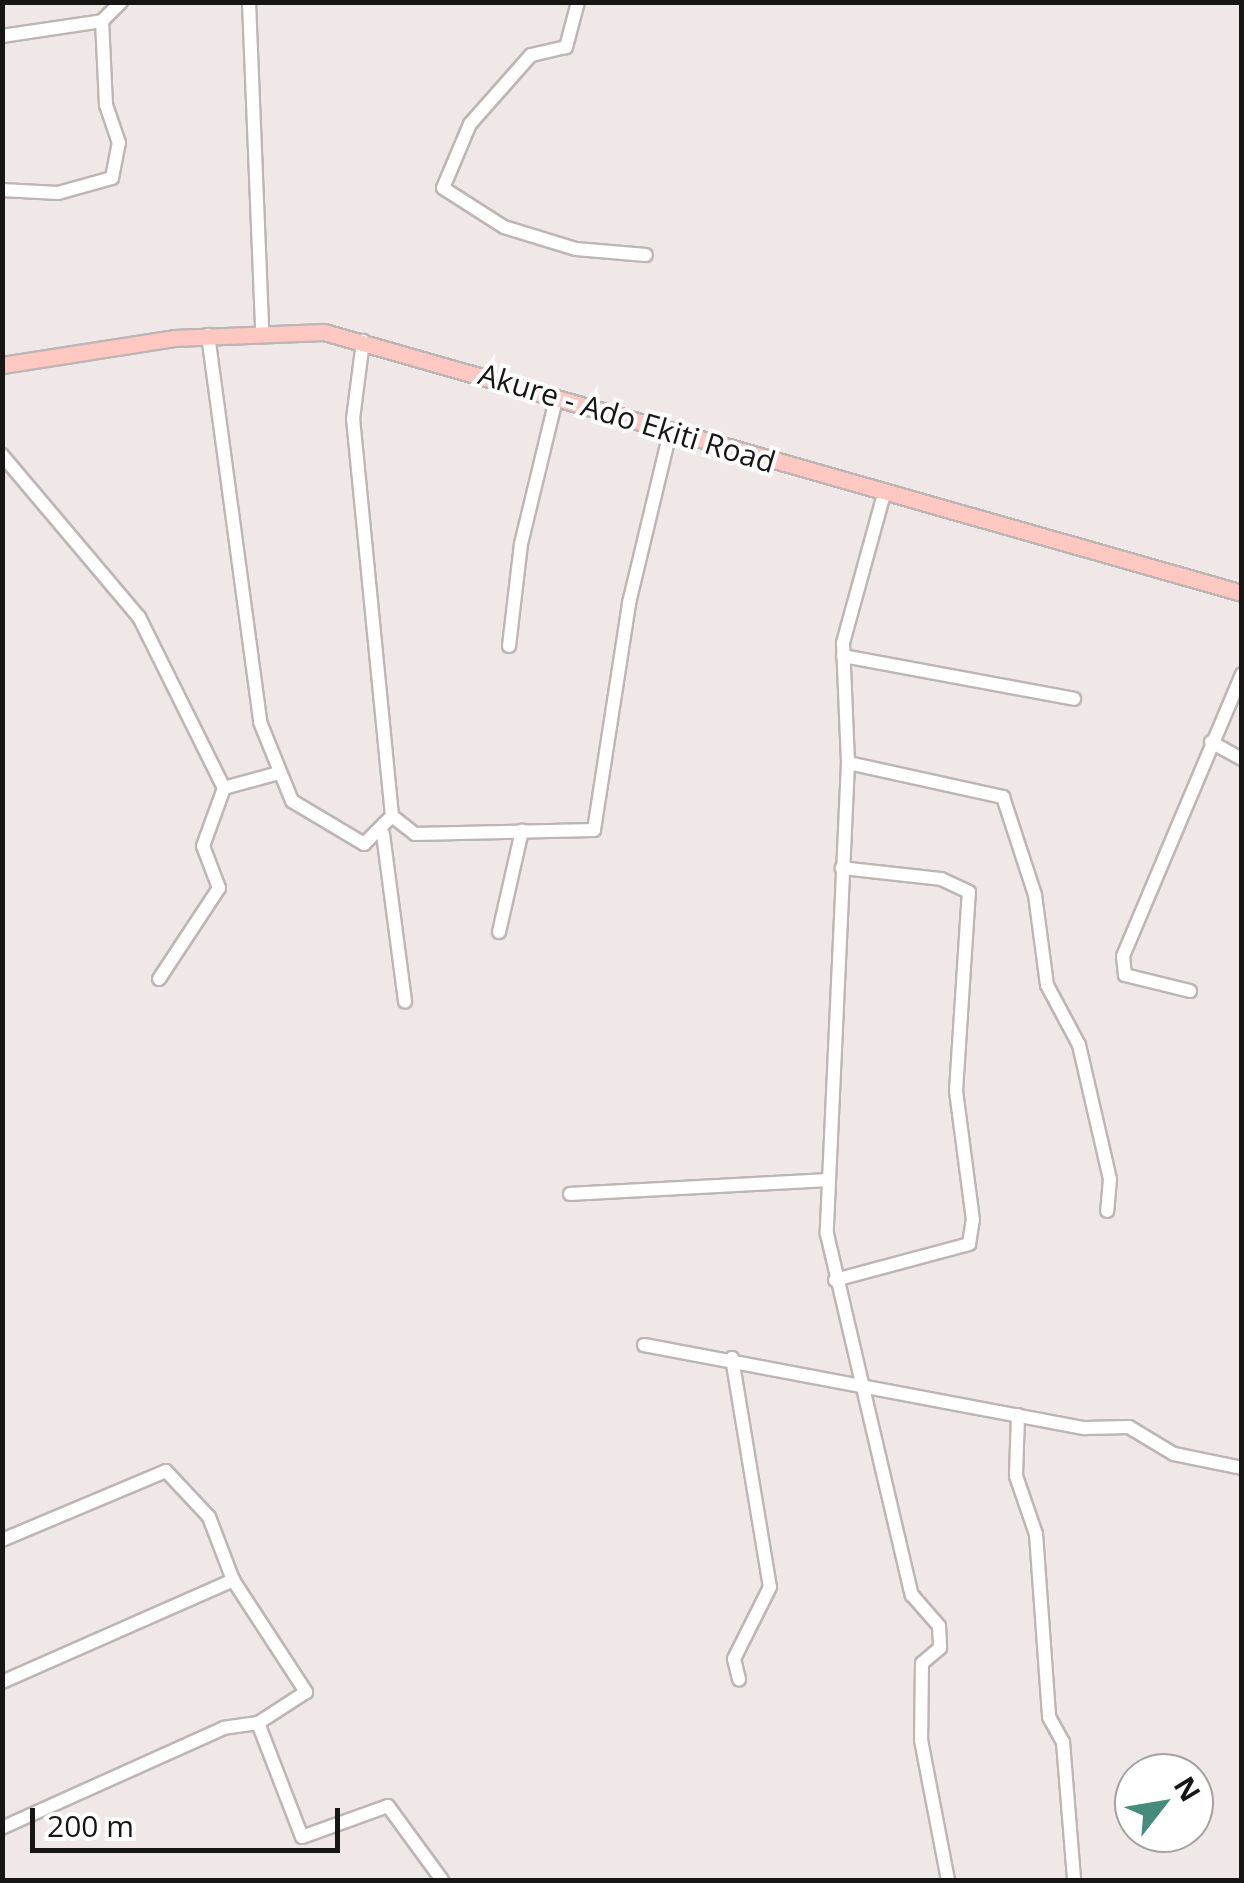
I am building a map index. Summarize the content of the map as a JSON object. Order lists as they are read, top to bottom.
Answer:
{
  "streets": {
    "main road": ["Akure - Ado Ekiti Road"]
  },
  "scale_bar": "200 m",
  "north": "top right"
}
